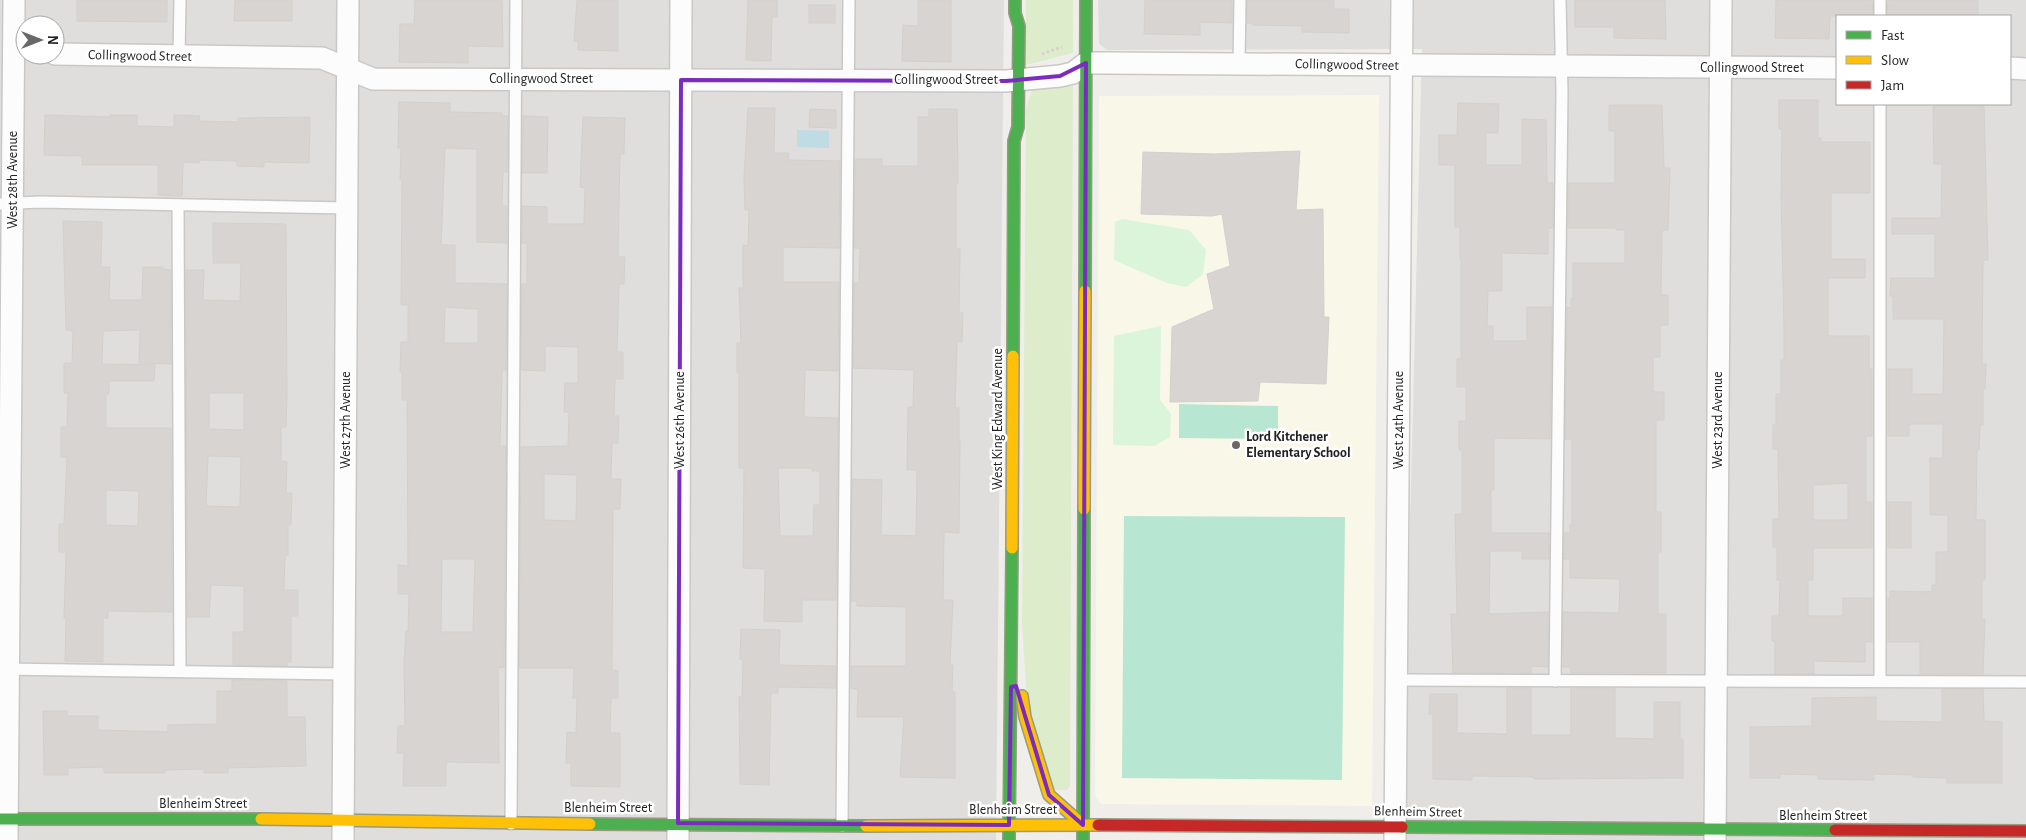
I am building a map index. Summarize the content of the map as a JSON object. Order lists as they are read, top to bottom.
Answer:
{
  "streets": {
    "street": [
      "Collingwood Street",
      "West 28th Avenue",
      "West King Edward Avenue",
      "West 27th Avenue",
      "West 26th Avenue",
      "West 24th Avenue",
      "West 23rd Avenue",
      "Blenheim Street"
    ]
  },
  "crossings": [
    ["Collingwood Street", "West King Edward Avenue"],
    ["Collingwood Street", "West 27th Avenue"],
    ["Collingwood Street", "West 26th Avenue"],
    ["Collingwood Street", "West 24th Avenue"],
    ["Collingwood Street", "West 23rd Avenue"],
    ["West 28th Avenue", "Blenheim Street"],
    ["West King Edward Avenue", "Blenheim Street"],
    ["West 27th Avenue", "Blenheim Street"],
    ["West 26th Avenue", "Blenheim Street"],
    ["West 24th Avenue", "Blenheim Street"],
    ["West 23rd Avenue", "Blenheim Street"]
  ],
  "places": ["Lord Kitchener Elementary School"],
  "legend": ["Fast", "Slow", "Jam"],
  "north": "right"
}
